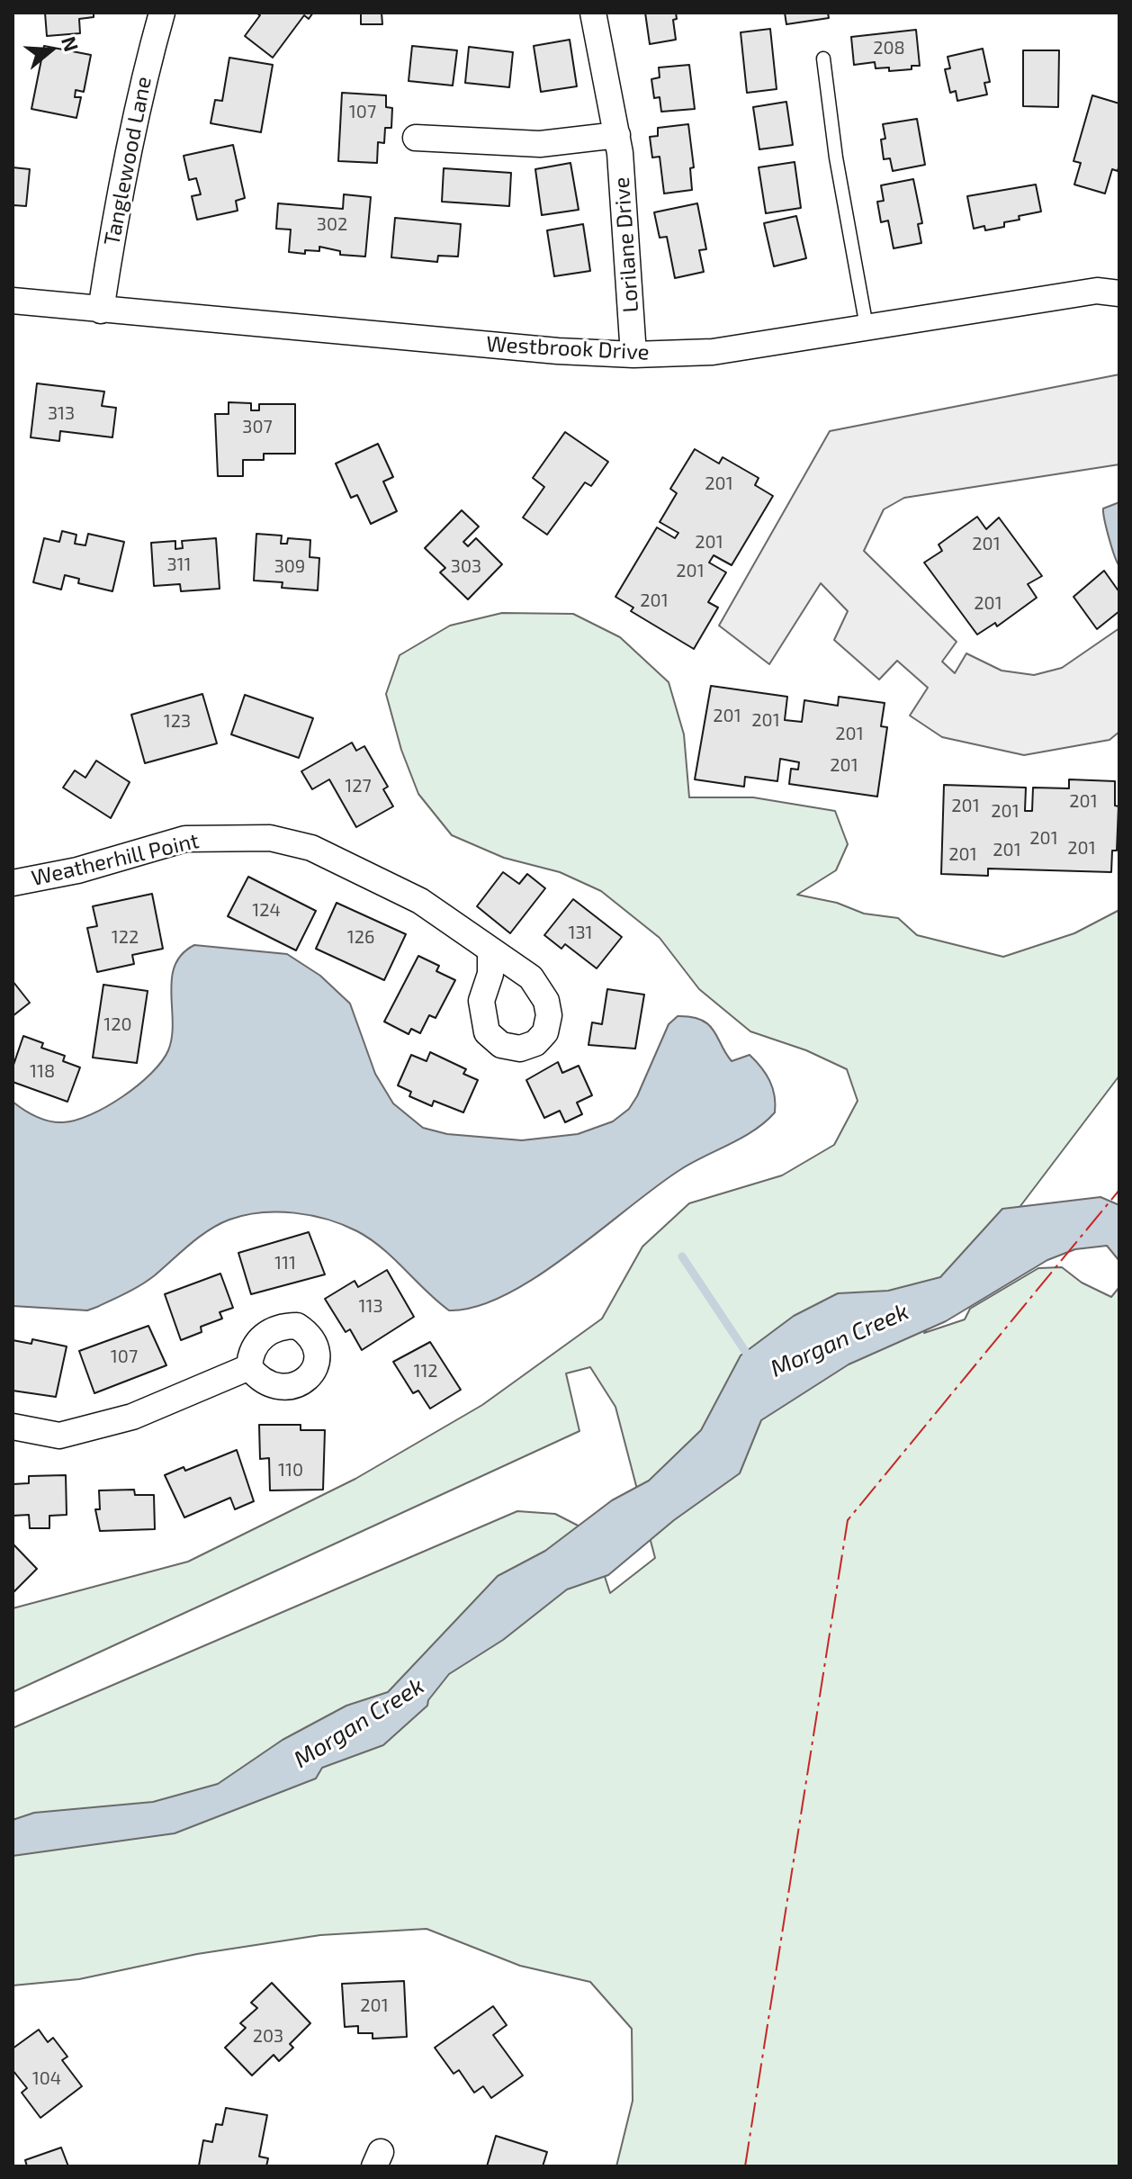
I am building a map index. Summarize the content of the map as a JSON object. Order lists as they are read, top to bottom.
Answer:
{
  "streets": {
    "street": [
      "Tanglewood Lane",
      "Lorilane Drive",
      "Westbrook Drive",
      "Weatherhill Point"
    ]
  },
  "crossings": [
    ["Tanglewood Lane", "Westbrook Drive"],
    ["Lorilane Drive", "Westbrook Drive"]
  ],
  "water": ["Morgan Creek"],
  "house_numbers": [
    "208",
    "107",
    "302",
    "313",
    "307",
    "201",
    "201",
    "201",
    "311",
    "309",
    "303",
    "201",
    "201",
    "201",
    "201",
    "201",
    "123",
    "201",
    "201",
    "127",
    "201",
    "201",
    "201",
    "201",
    "201",
    "201",
    "201",
    "124",
    "131",
    "122",
    "126",
    "120",
    "118",
    "111",
    "113",
    "107",
    "112",
    "110",
    "201",
    "203",
    "104"
  ],
  "north": "right"
}
